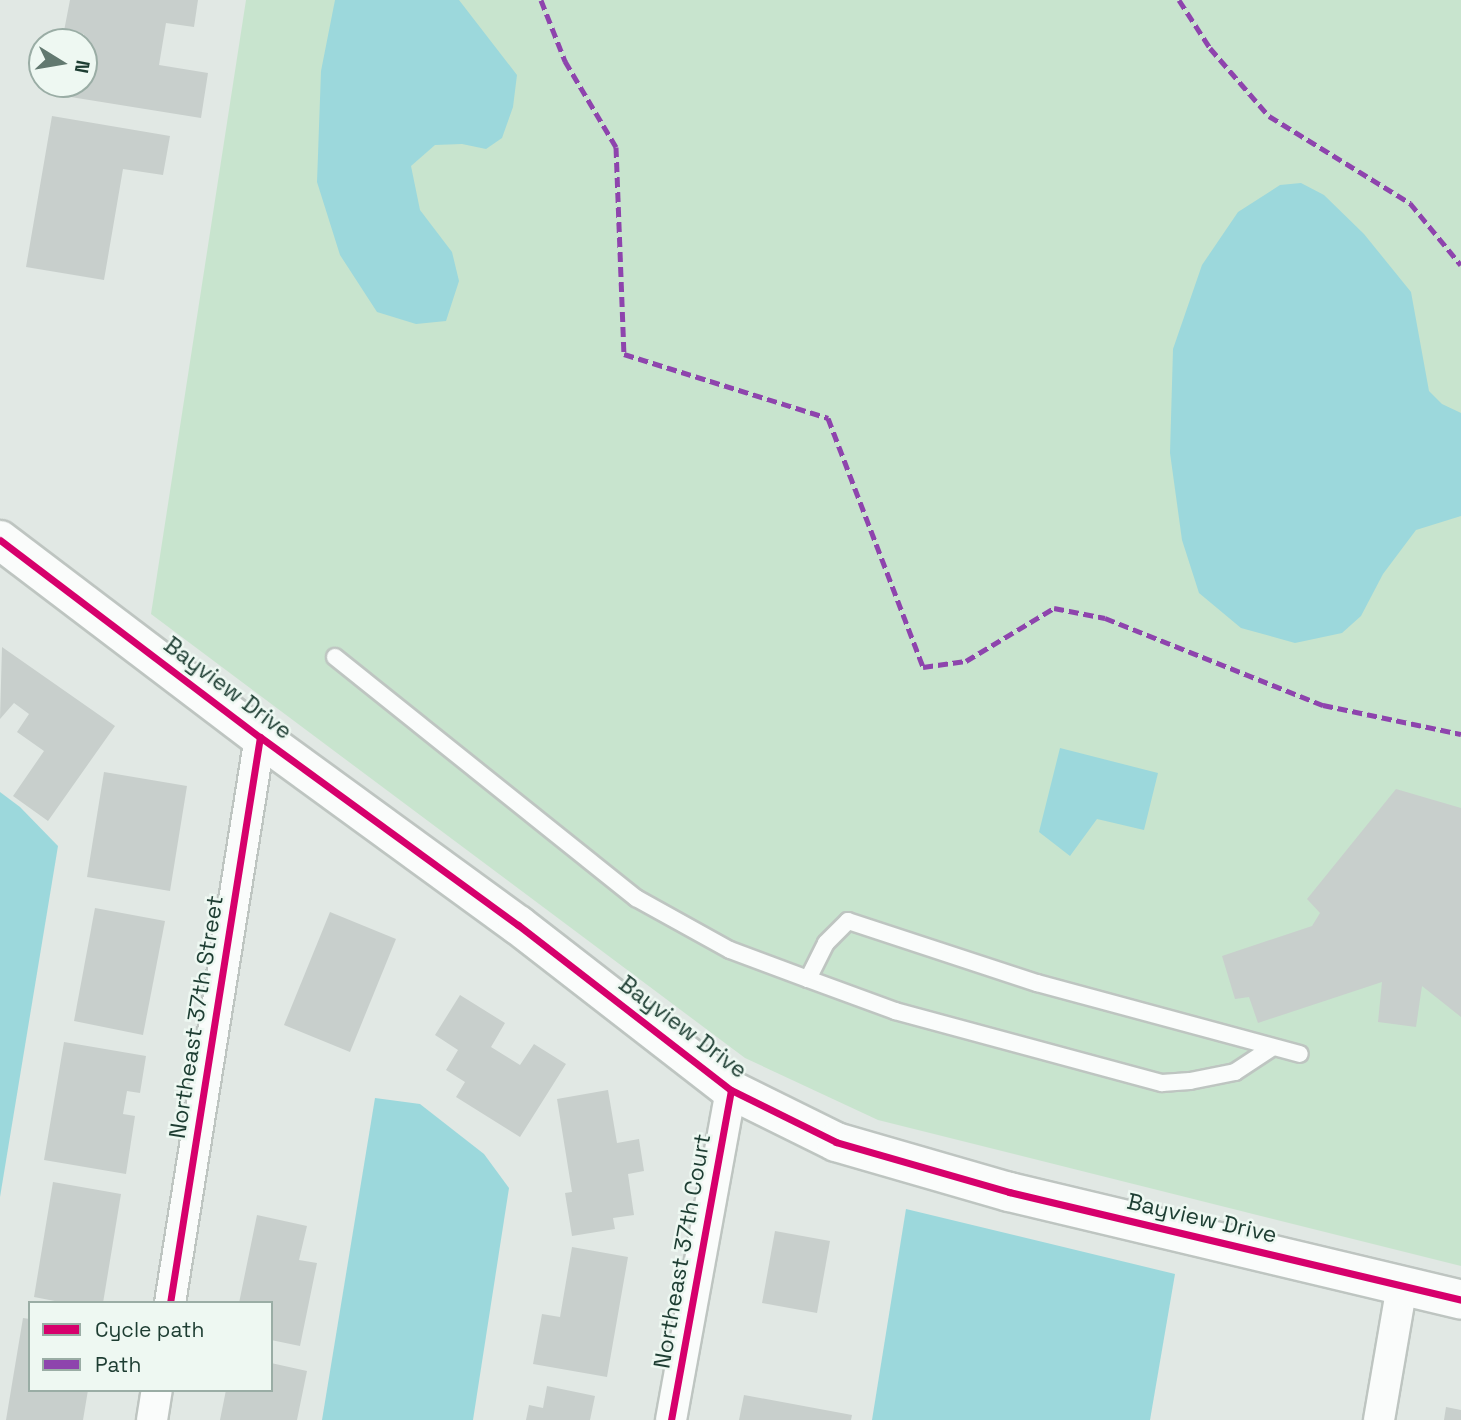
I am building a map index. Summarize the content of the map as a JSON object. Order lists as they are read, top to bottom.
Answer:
{
  "streets": {
    "street": ["Bayview Drive", "Northeast 37th Street", "Northeast 37th Court"]
  },
  "crossings": [
    ["Bayview Drive", "Northeast 37th Street"],
    ["Bayview Drive", "Northeast 37th Court"]
  ],
  "legend": ["Cycle path", "Path"],
  "north": "right"
}
